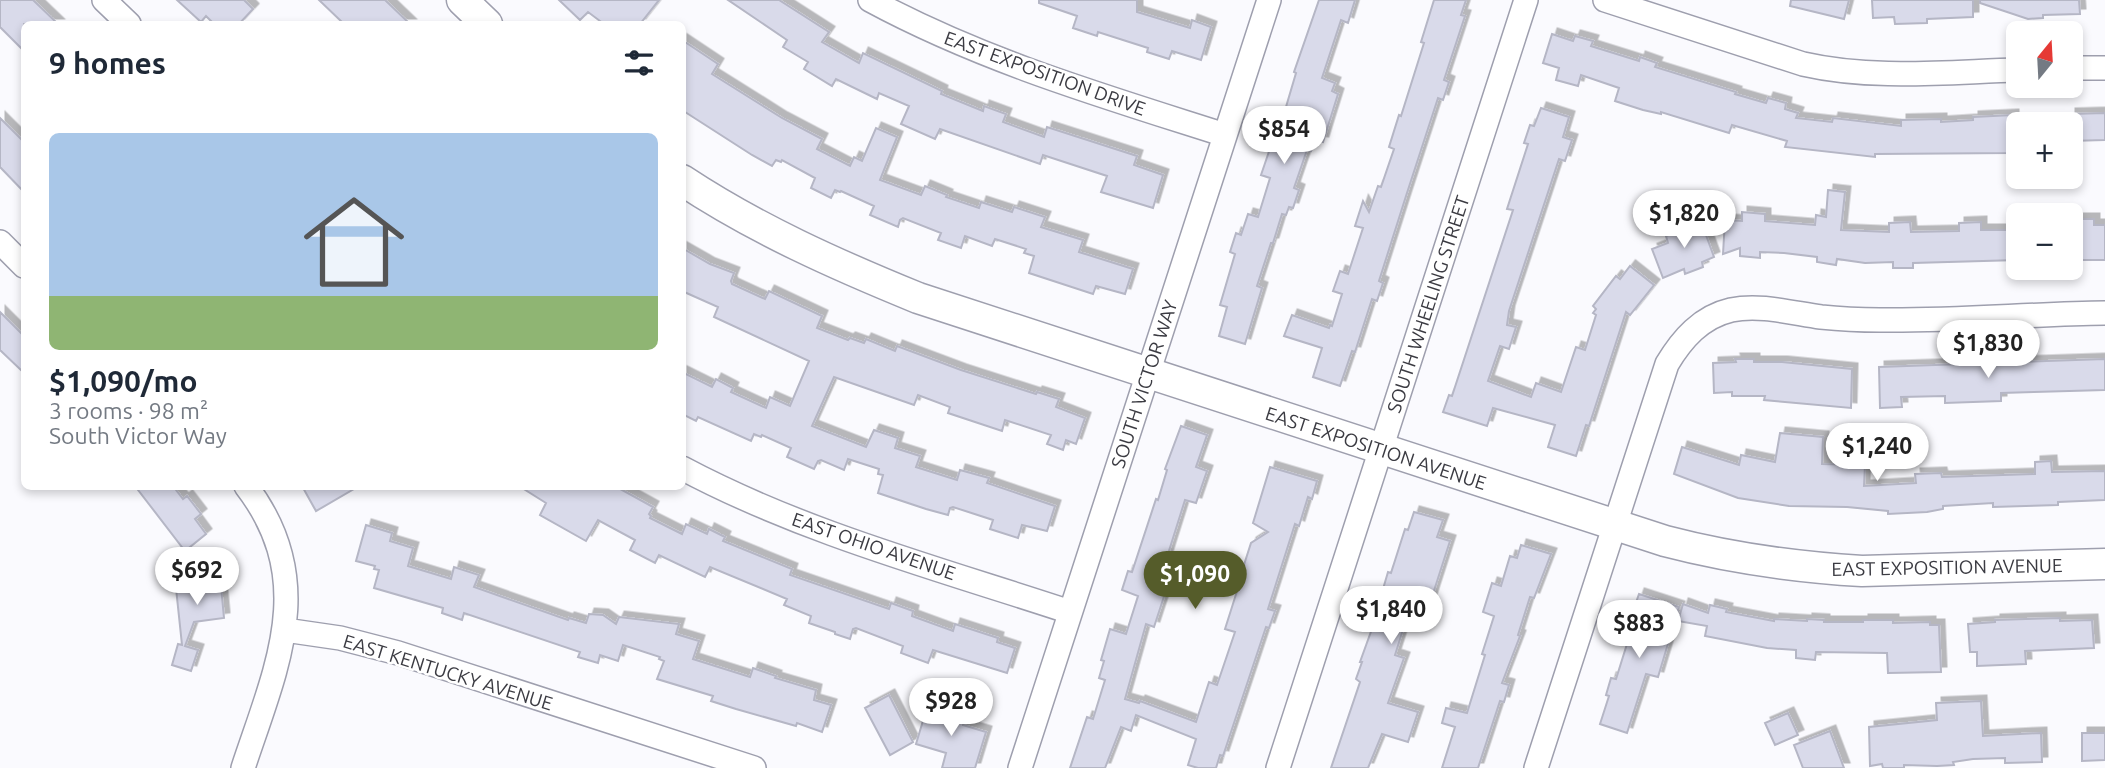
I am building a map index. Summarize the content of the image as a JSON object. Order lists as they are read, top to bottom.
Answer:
{
  "streets": {
    "street": [
      "EAST EXPOSITION DRIVE",
      "SOUTH WHEELING STREET",
      "SOUTH VICTOR WAY",
      "EAST EXPOSITION AVENUE",
      "EAST OHIO AVENUE",
      "EAST KENTUCKY AVENUE"
    ]
  },
  "crossings": [
    ["EAST EXPOSITION DRIVE", "SOUTH VICTOR WAY"],
    ["SOUTH WHEELING STREET", "EAST EXPOSITION AVENUE"],
    ["SOUTH VICTOR WAY", "EAST EXPOSITION AVENUE"],
    ["SOUTH VICTOR WAY", "EAST OHIO AVENUE"]
  ],
  "north": "top",
  "page": {
    "map_buttons": ["+", "−"],
    "heading": "9 homes",
    "list": [
      {
        "name": "$1,090/mo",
        "note": "3 rooms · 98 m² · South Victor Way"
      }
    ],
    "price": [
      "$854",
      "$1,820",
      "$1,830",
      "$1,240",
      "$692",
      "$1,090",
      "$1,840",
      "$883",
      "$928"
    ]
  }
}
